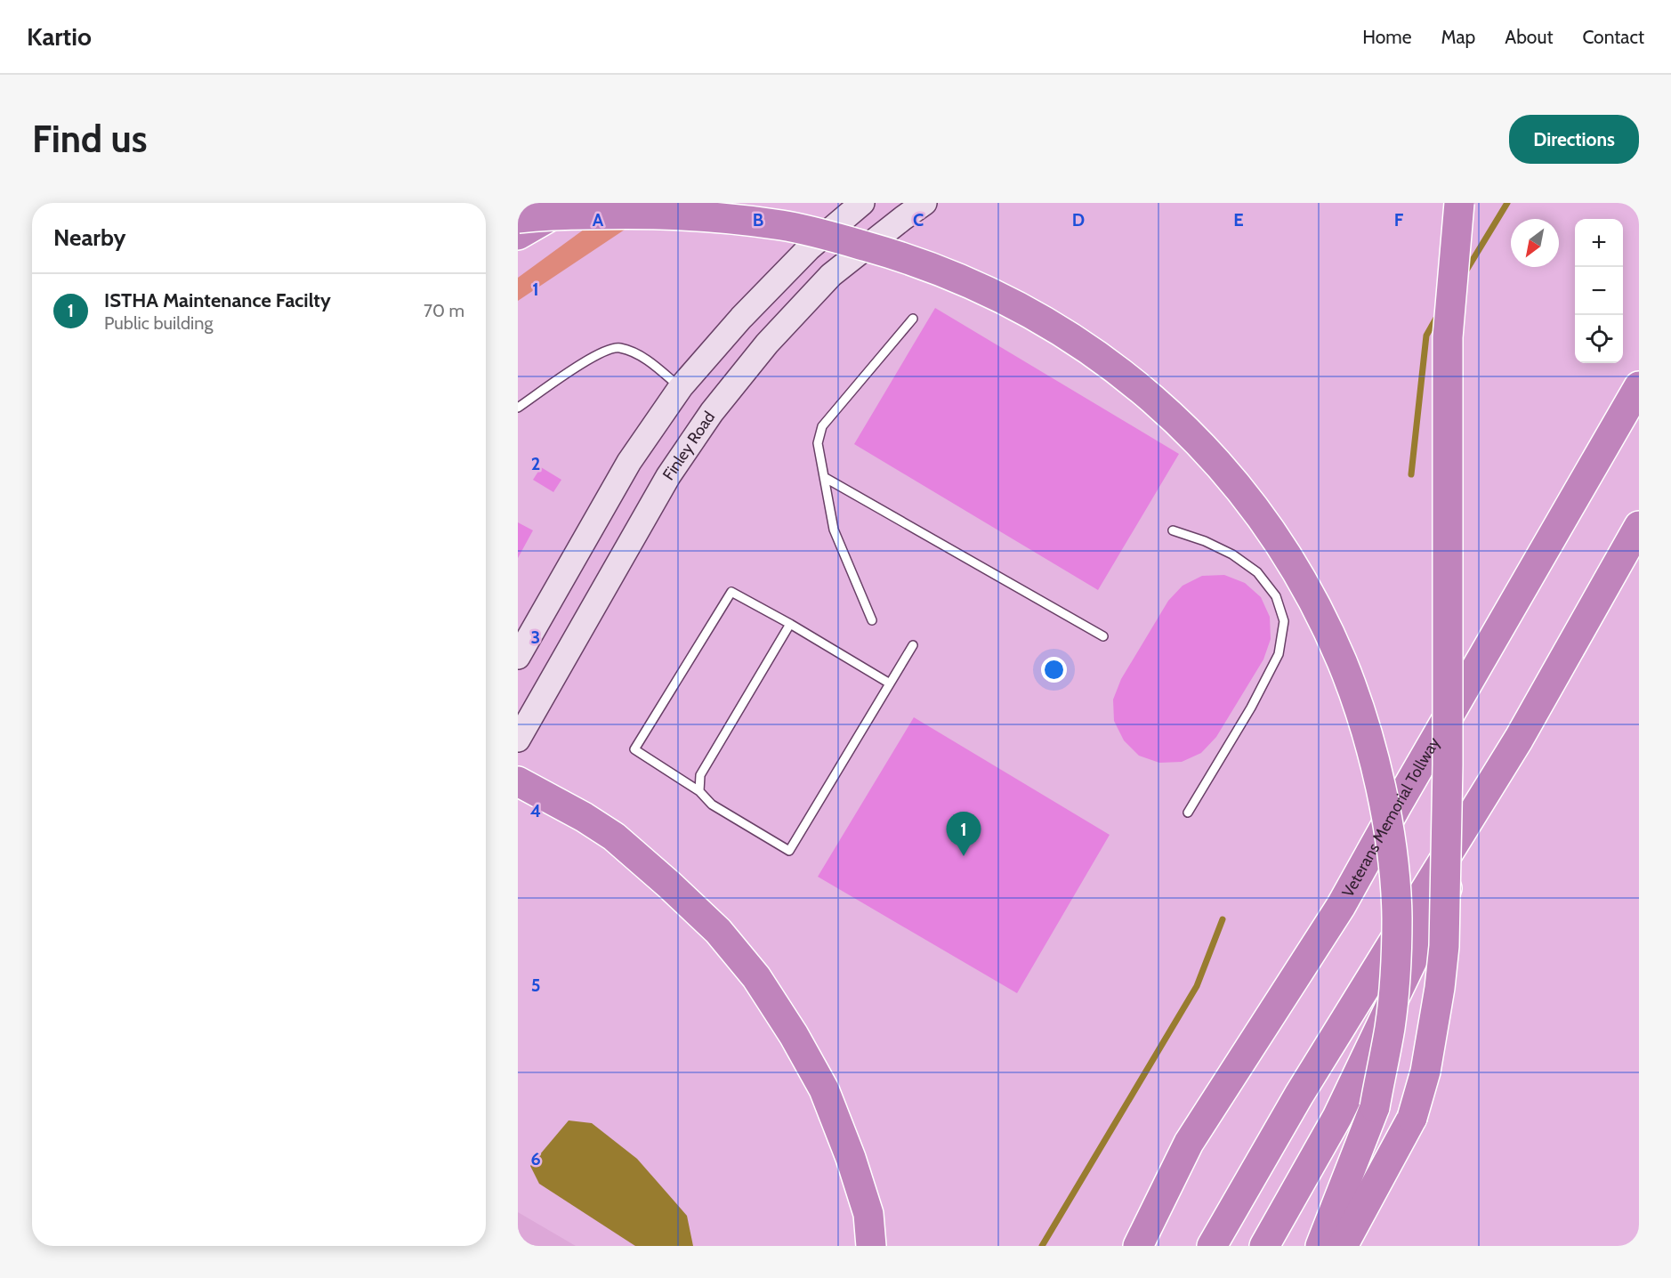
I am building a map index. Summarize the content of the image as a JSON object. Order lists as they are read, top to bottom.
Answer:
{
  "streets": {
    "highway": ["Veterans Memorial Tollway"],
    "main road": ["Finley Road"]
  },
  "north": "bottom left",
  "page": {
    "header": "Kartio",
    "nav": [
      "Home",
      "Map",
      "About",
      "Contact"
    ],
    "buttons": "Directions",
    "title": "Find us",
    "heading": "Nearby",
    "map_buttons": ["+", "−"],
    "list": [
      {
        "mark": "1",
        "name": "ISTHA Maintenance Facilty",
        "note": "Public building",
        "value": "70 m"
      }
    ],
    "pins": "1"
  },
  "grid": {
    "columns": [
      "A",
      "B",
      "C",
      "D",
      "E",
      "F"
    ],
    "rows": [
      "1",
      "2",
      "3",
      "4",
      "5",
      "6"
    ]
  }
}
